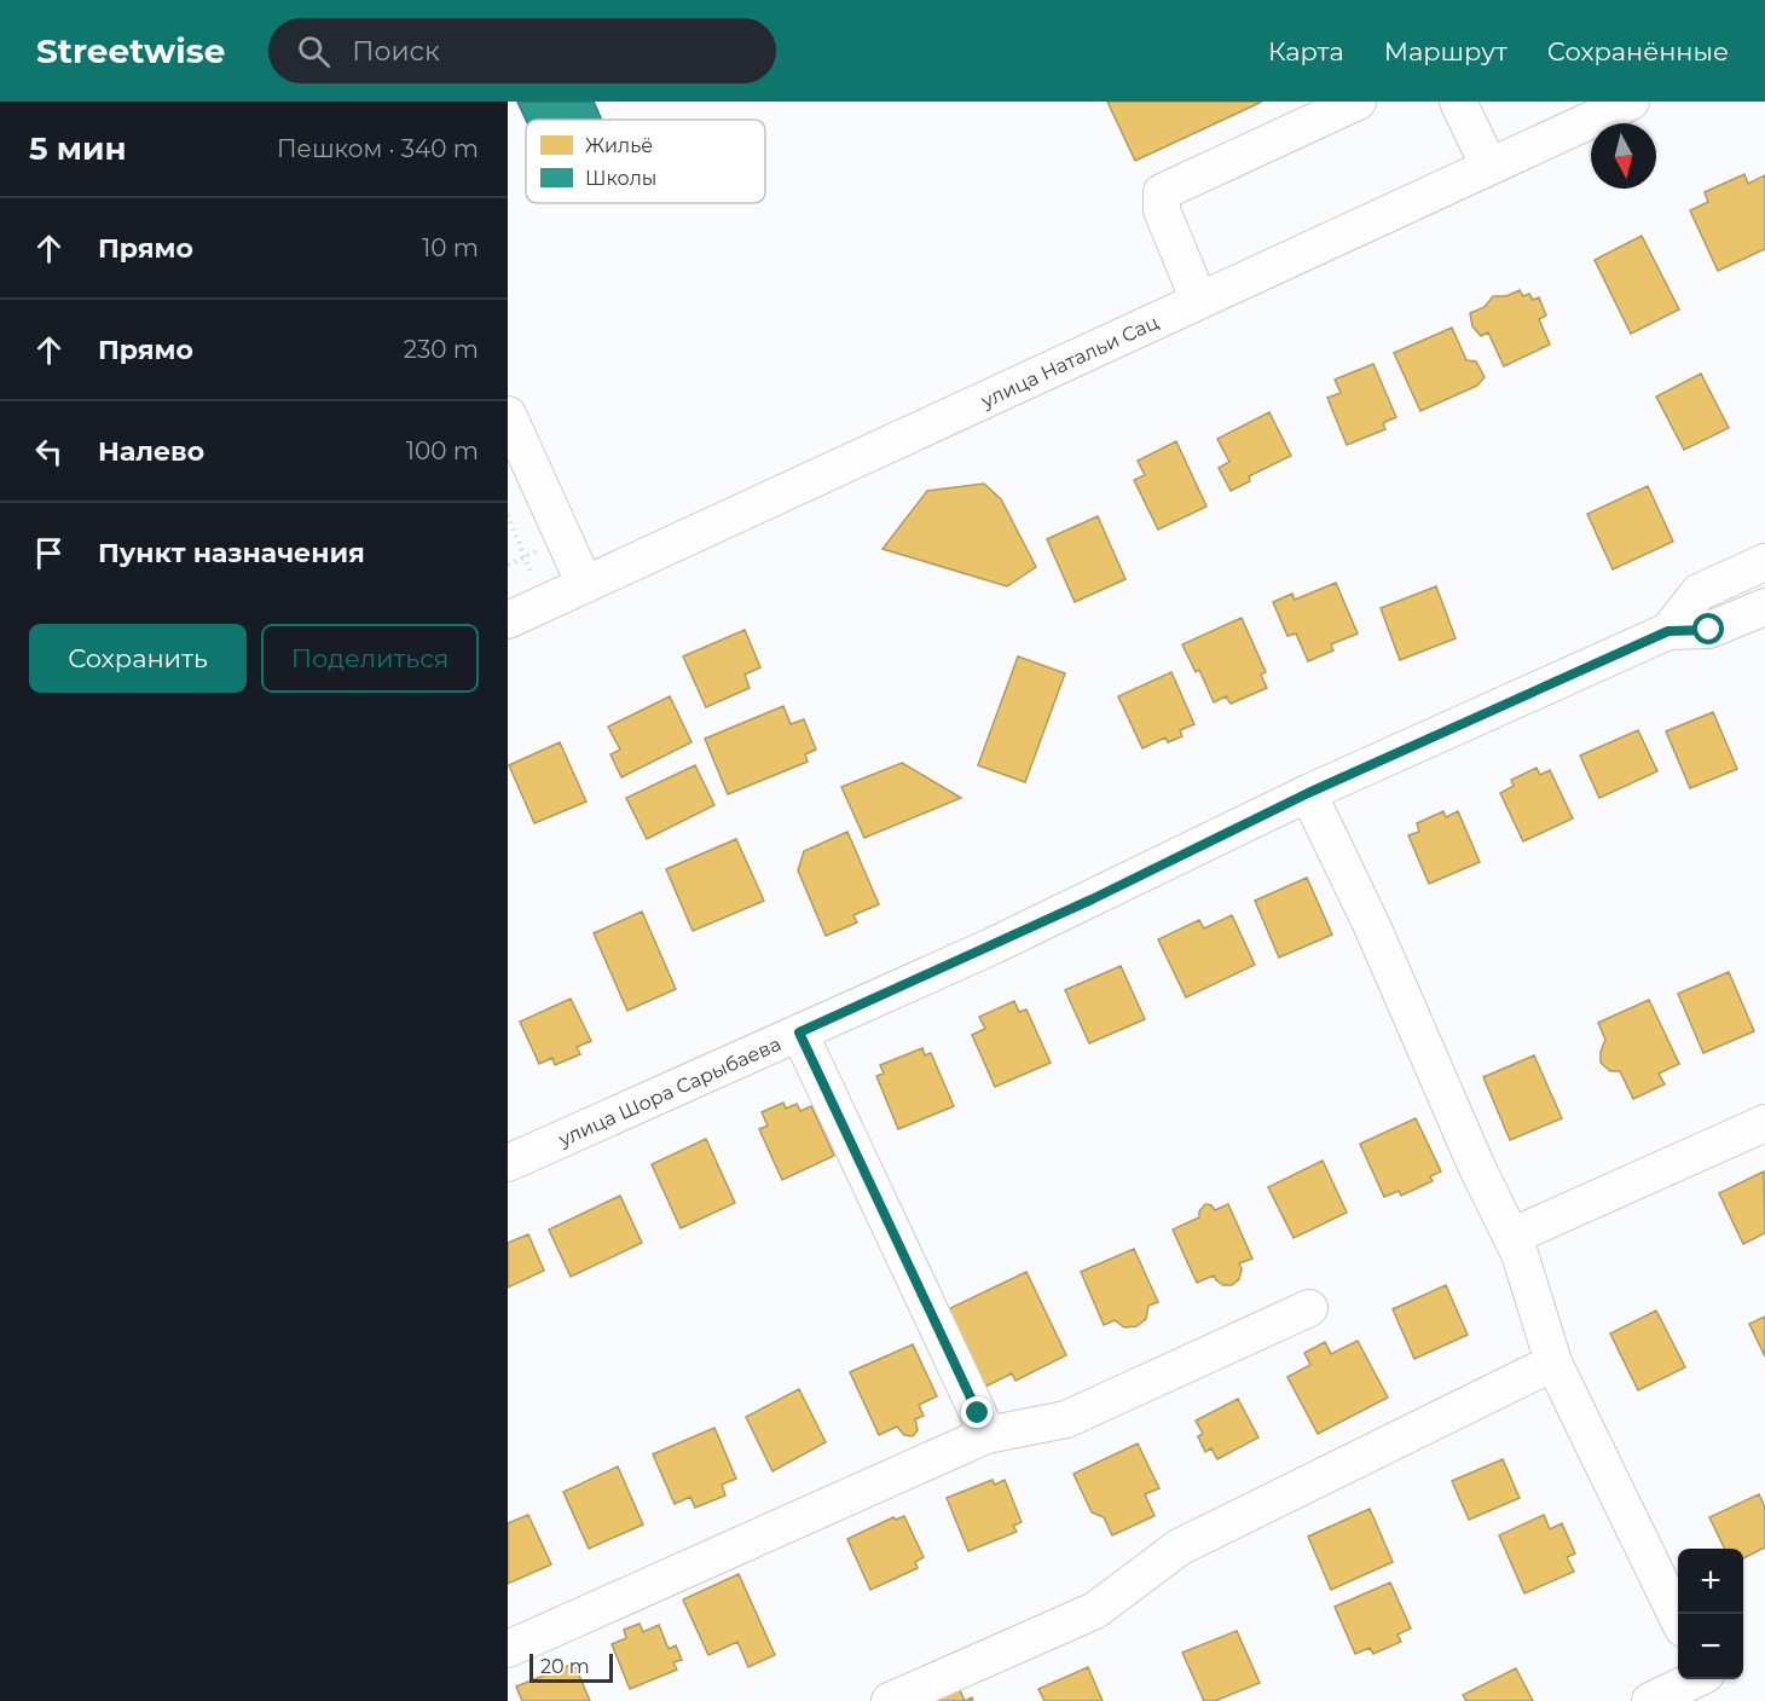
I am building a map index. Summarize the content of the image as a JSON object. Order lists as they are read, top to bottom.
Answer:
{
  "streets": {
    "street": ["улица Натальи Сац", "улица Шора Сарыбаева"]
  },
  "legend": ["Жильё", "Школы"],
  "scale_bar": "20 m",
  "north": "bottom",
  "page": {
    "header": "Streetwise",
    "search": "Поиск",
    "nav": ["Карта", "Маршрут", "Сохранённые"],
    "heading": ["5 мин", "Пешком · 340 m"],
    "list": [
      ["Прямо", "10 m"],
      ["Прямо", "230 m"],
      ["Налево", "100 m"],
      "Пункт назначения"
    ],
    "buttons": ["Сохранить", "Поделиться"],
    "map_buttons": ["+", "−"],
    "scale": "20 m"
  }
}
